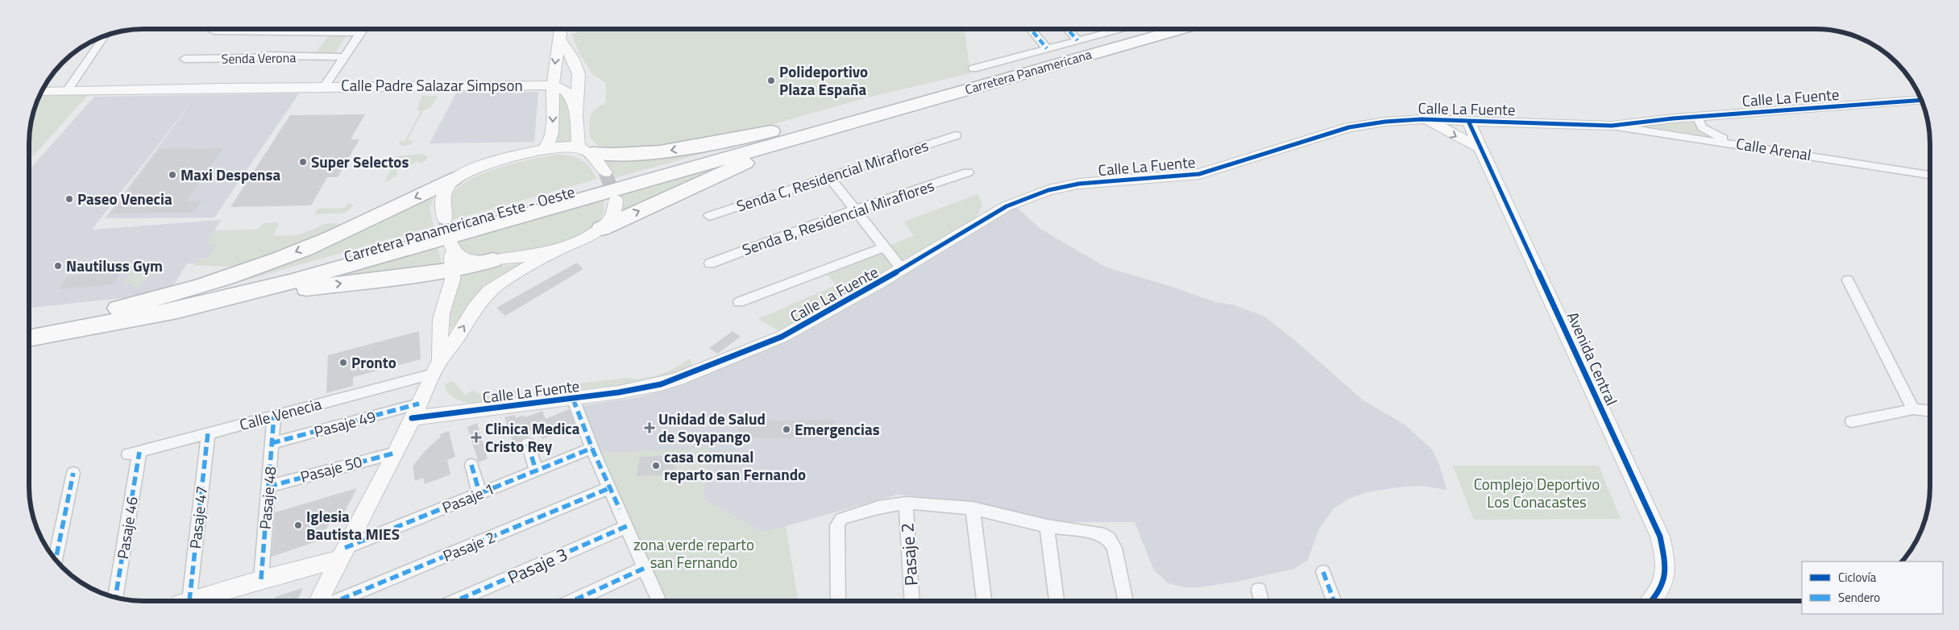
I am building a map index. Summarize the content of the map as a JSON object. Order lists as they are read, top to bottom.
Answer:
{
  "streets": {
    "highway": ["Carretera Panamericana", "Carretera Panamericana Este - Oeste"],
    "street": [
      "Senda Verona",
      "Calle Padre Salazar Simpson",
      "Calle La Fuente",
      "Calle Arenal",
      "Senda C, Residencial Miraflores",
      "Senda B, Residencial Miraflores",
      "Avenida Central",
      "Calle Venecia",
      "Pasaje 49",
      "Pasaje 50",
      "Pasaje 48",
      "Pasaje 1",
      "Pasaje 47",
      "Pasaje 46",
      "Pasaje 2",
      "Pasaje 3"
    ]
  },
  "crossings": [
    ["Carretera Panamericana", "Carretera Panamericana Este - Oeste"],
    ["Calle La Fuente", "Calle Arenal"],
    ["Calle La Fuente", "Avenida Central"],
    ["Calle La Fuente", "Pasaje 49"],
    ["Calle Venecia", "Pasaje 48"],
    ["Calle Venecia", "Pasaje 47"],
    ["Calle Venecia", "Pasaje 46"],
    ["Pasaje 49", "Pasaje 48"],
    ["Pasaje 50", "Pasaje 48"]
  ],
  "parks": ["Complejo Deportivo Los Conacastes", "zona verde reparto san Fernando"],
  "places": {
    "other": [
      "Polideportivo Plaza España",
      "Super Selectos",
      "Maxi Despensa",
      "Paseo Venecia",
      "Nautiluss Gym",
      "Pronto",
      "Emergencias",
      "casa comunal reparto san Fernando",
      "Iglesia Bautista MIES"
    ],
    "health": ["Unidad de Salud de Soyapango", "Clinica Medica Cristo Rey"]
  },
  "legend": ["Ciclovía", "Sendero"]
}
